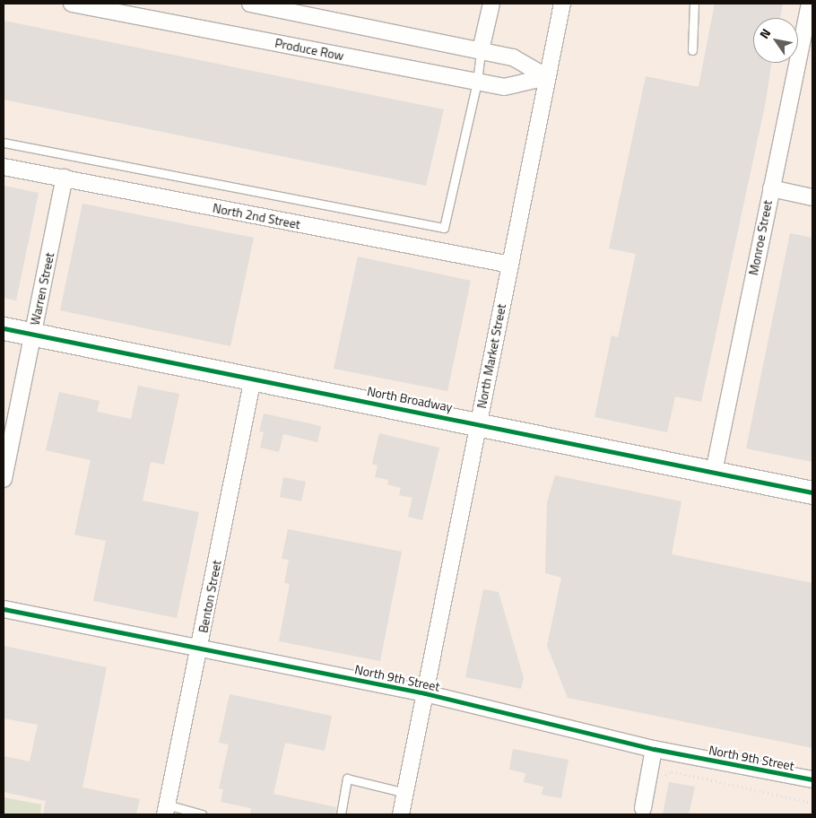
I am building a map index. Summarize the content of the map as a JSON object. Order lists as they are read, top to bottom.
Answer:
{
  "streets": {
    "main road": ["North Broadway"],
    "street": [
      "Produce Row",
      "North 2nd Street",
      "Monroe Street",
      "Warren Street",
      "North Market Street",
      "Benton Street",
      "North 9th Street"
    ]
  },
  "crossings": [
    ["Produce Row", "North Market Street"],
    ["North 2nd Street", "Warren Street"],
    ["North 2nd Street", "North Market Street"],
    ["Monroe Street", "North Broadway"],
    ["Warren Street", "North Broadway"],
    ["North Market Street", "North Broadway"],
    ["North Market Street", "North 9th Street"],
    ["North Broadway", "Benton Street"],
    ["Benton Street", "North 9th Street"]
  ],
  "north": "top left"
}
